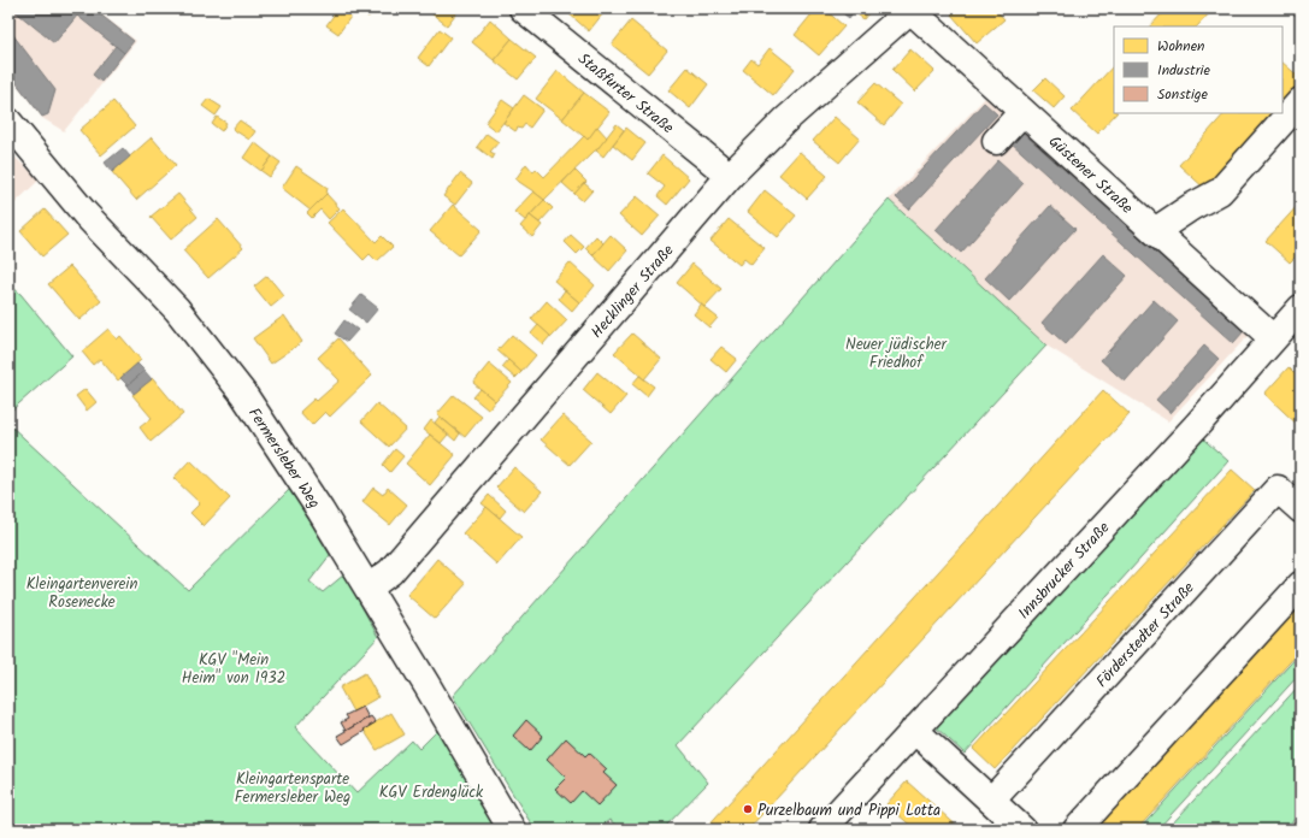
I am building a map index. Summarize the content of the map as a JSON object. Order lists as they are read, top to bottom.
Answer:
{
  "streets": {
    "street": [
      "Staßfurter Straße",
      "Güstener Straße",
      "Hecklinger Straße",
      "Fermersleber Weg",
      "Innsbrucker Straße",
      "Förderstedter Straße"
    ]
  },
  "crossings": [
    ["Staßfurter Straße", "Hecklinger Straße"],
    ["Güstener Straße", "Hecklinger Straße"],
    ["Güstener Straße", "Innsbrucker Straße"],
    ["Hecklinger Straße", "Fermersleber Weg"]
  ],
  "parks": [
    "Neuer jüdischer Friedhof",
    "Kleingartenverein Rosenecke",
    "KGV \"Mein Heim\" von 1932",
    "Kleingartensparte Fermersleber Weg",
    "KGV Erdenglück"
  ],
  "places": ["Purzelbaum und Pippi Lotta"],
  "legend": ["Wohnen", "Industrie", "Sonstige"]
}
